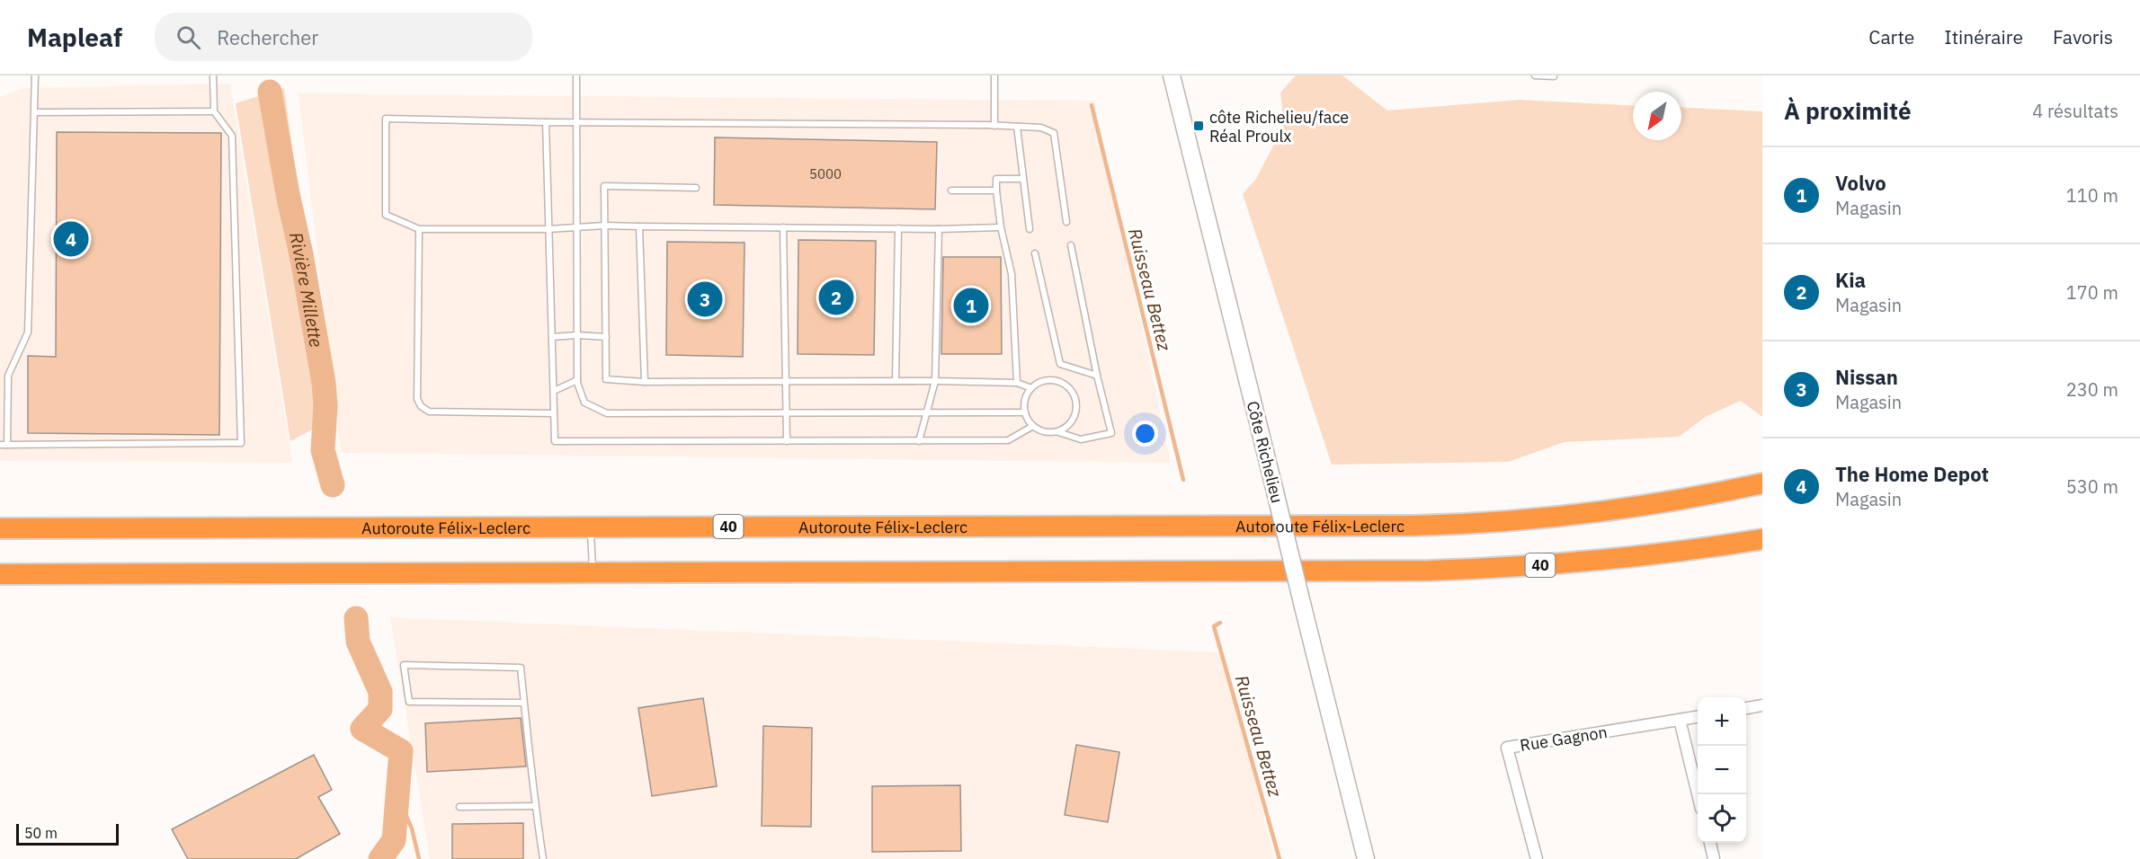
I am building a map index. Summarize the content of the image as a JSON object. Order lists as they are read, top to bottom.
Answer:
{
  "streets": {
    "highway": ["40", "Autoroute Félix-Leclerc"],
    "street": ["Côte Richelieu", "Rue Gagnon"]
  },
  "water": ["Rivière Millette", "Ruisseau Bettez"],
  "places": {
    "transit": ["côte Richelieu/face Réal Proulx"]
  },
  "house_numbers": ["5000"],
  "scale_bar": "50 m",
  "north": "bottom left",
  "page": {
    "header": "Mapleaf",
    "search": "Rechercher",
    "nav": ["Carte", "Itinéraire", "Favoris"],
    "heading": ["À proximité", "4 résultats"],
    "list": [
      {
        "mark": "1",
        "name": "Volvo",
        "note": "Magasin",
        "value": "110 m"
      },
      {
        "mark": "2",
        "name": "Kia",
        "note": "Magasin",
        "value": "170 m"
      },
      {
        "mark": "3",
        "name": "Nissan",
        "note": "Magasin",
        "value": "230 m"
      },
      {
        "mark": "4",
        "name": "The Home Depot",
        "note": "Magasin",
        "value": "530 m"
      }
    ],
    "pins": [
      "4",
      "2",
      "3",
      "1"
    ],
    "map_buttons": ["+", "−"],
    "scale": "50 m"
  }
}
